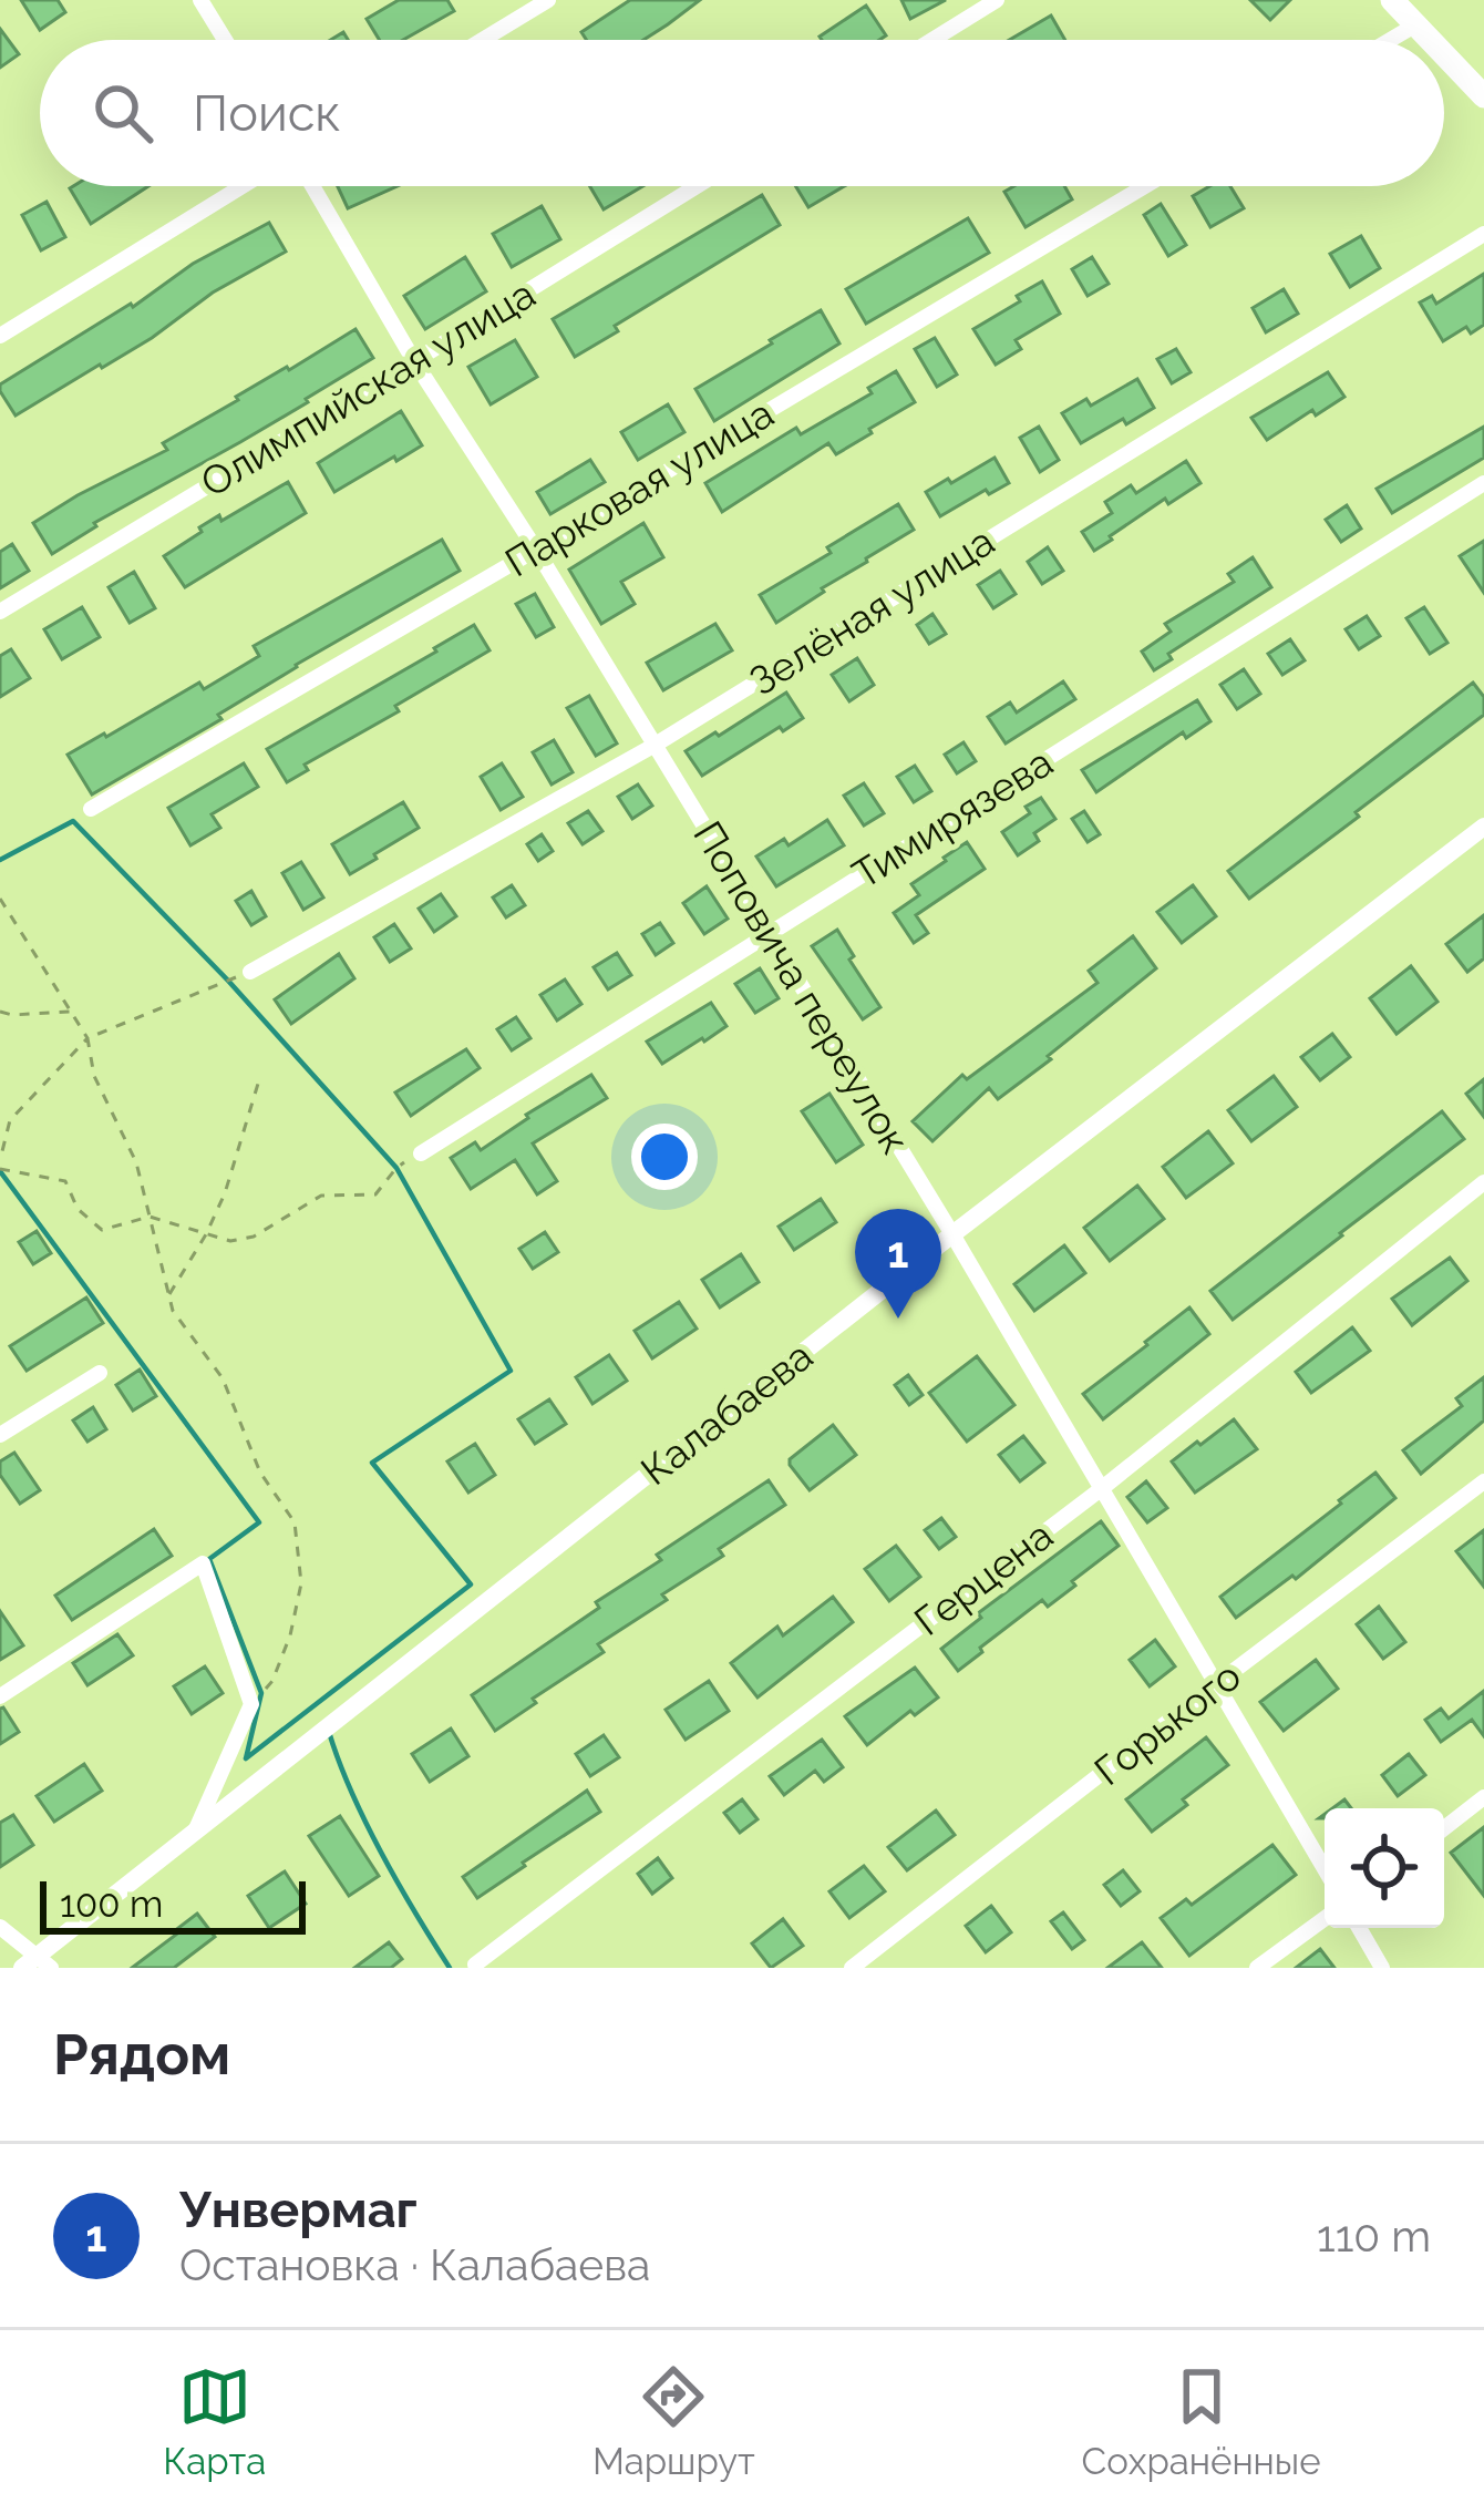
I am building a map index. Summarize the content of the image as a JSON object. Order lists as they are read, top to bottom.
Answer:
{
  "streets": {
    "street": [
      "Олимпийская улица",
      "Парковая улица",
      "Зелёная улица",
      "Тимирязева",
      "Поповича переулок",
      "Калабаева",
      "Герцена",
      "Горького"
    ]
  },
  "crossings": [
    ["Олимпийская улица", "Поповича переулок"],
    ["Парковая улица", "Поповича переулок"],
    ["Зелёная улица", "Поповича переулок"],
    ["Тимирязева", "Поповича переулок"],
    ["Поповича переулок", "Калабаева"],
    ["Поповича переулок", "Герцена"],
    ["Поповича переулок", "Горького"]
  ],
  "scale_bar": "100 m",
  "page": {
    "search": "Поиск",
    "pins": "1",
    "scale": "100 m",
    "heading": "Рядом",
    "list": [
      {
        "mark": "1",
        "name": "Унвермаг",
        "note": "Остановка · Калабаева",
        "value": "110 m"
      }
    ],
    "nav": ["Карта", "Маршрут", "Сохранённые"]
  }
}
